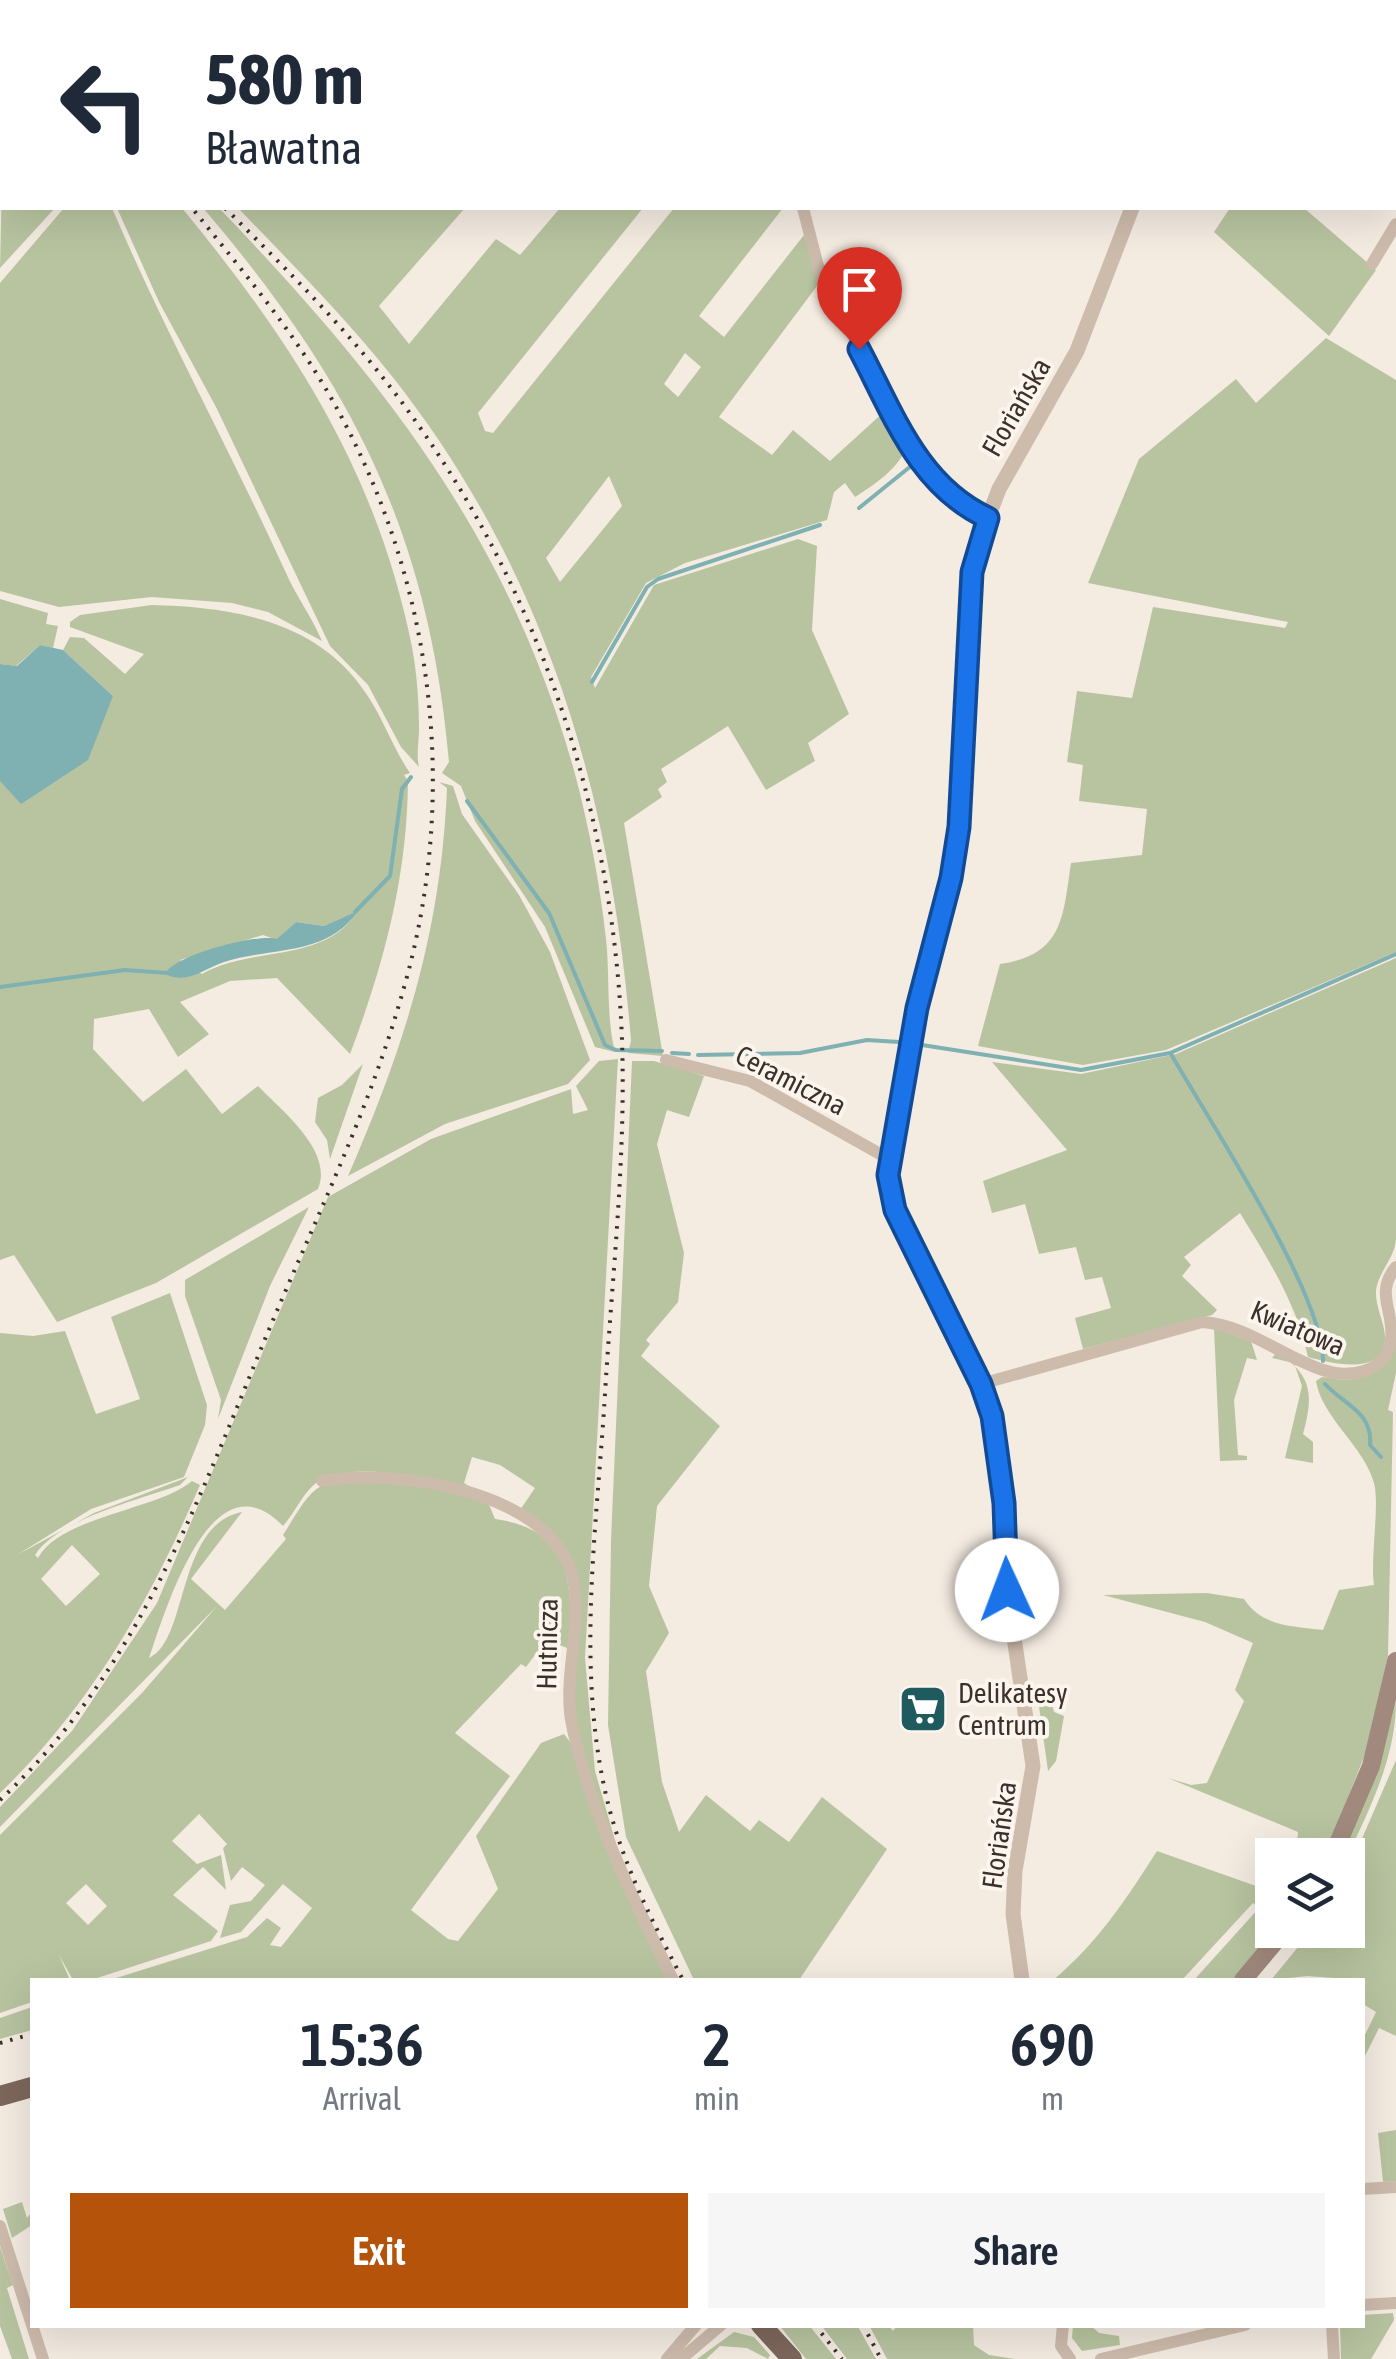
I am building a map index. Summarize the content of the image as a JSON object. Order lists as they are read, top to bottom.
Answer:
{
  "streets": {
    "street": [
      "Floriańska",
      "Ceramiczna",
      "Kwiatowa",
      "Hutnicza"
    ]
  },
  "crossings": [
    ["Floriańska", "Ceramiczna"],
    ["Floriańska", "Kwiatowa"]
  ],
  "places": {
    "supermarket": ["Delikatesy Centrum"]
  },
  "page": {
    "turn": ["580 m", "Bławatna"],
    "eta": [
      "15:36",
      "Arrival",
      "2",
      "min",
      "690",
      "m"
    ],
    "buttons": ["Exit", "Share"]
  }
}
